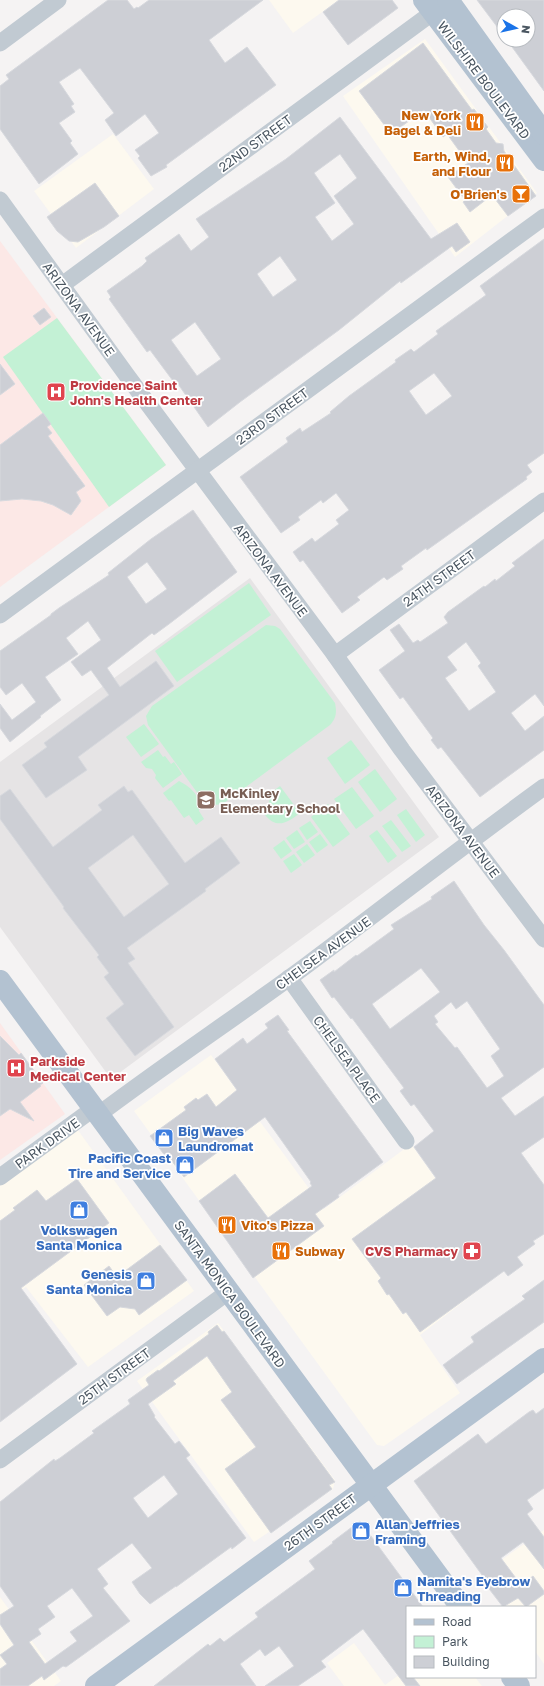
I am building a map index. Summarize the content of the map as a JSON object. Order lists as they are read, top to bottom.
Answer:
{
  "streets": {
    "main road": ["WILSHIRE BOULEVARD", "SANTA MONICA BOULEVARD", "26TH STREET"],
    "street": [
      "22ND STREET",
      "ARIZONA AVENUE",
      "23RD STREET",
      "24TH STREET",
      "CHELSEA AVENUE",
      "CHELSEA PLACE",
      "PARK DRIVE",
      "25TH STREET"
    ]
  },
  "crossings": [
    ["WILSHIRE BOULEVARD", "22ND STREET"],
    ["22ND STREET", "ARIZONA AVENUE"],
    ["ARIZONA AVENUE", "23RD STREET"],
    ["ARIZONA AVENUE", "24TH STREET"],
    ["ARIZONA AVENUE", "CHELSEA AVENUE"],
    ["CHELSEA AVENUE", "CHELSEA PLACE"],
    ["CHELSEA AVENUE", "PARK DRIVE"],
    ["CHELSEA AVENUE", "SANTA MONICA BOULEVARD"],
    ["PARK DRIVE", "SANTA MONICA BOULEVARD"],
    ["SANTA MONICA BOULEVARD", "25TH STREET"],
    ["SANTA MONICA BOULEVARD", "26TH STREET"]
  ],
  "places": {
    "restaurant": [
      "New York Bagel & Deli",
      "Earth, Wind, and Flour",
      "Vito's Pizza",
      "Subway"
    ],
    "bar": ["O'Brien's"],
    "hospital": ["Providence Saint John's Health Center", "Parkside Medical Center"],
    "school or university": ["McKinley Elementary School"],
    "shop": [
      "Big Waves Laundromat",
      "Pacific Coast Tire and Service",
      "Volkswagen Santa Monica",
      "Genesis Santa Monica",
      "Allan Jeffries Framing",
      "Namita's Eyebrow Threading"
    ],
    "pharmacy": ["CVS Pharmacy"]
  },
  "legend": ["Road", "Park", "Building"],
  "north": "right"
}
